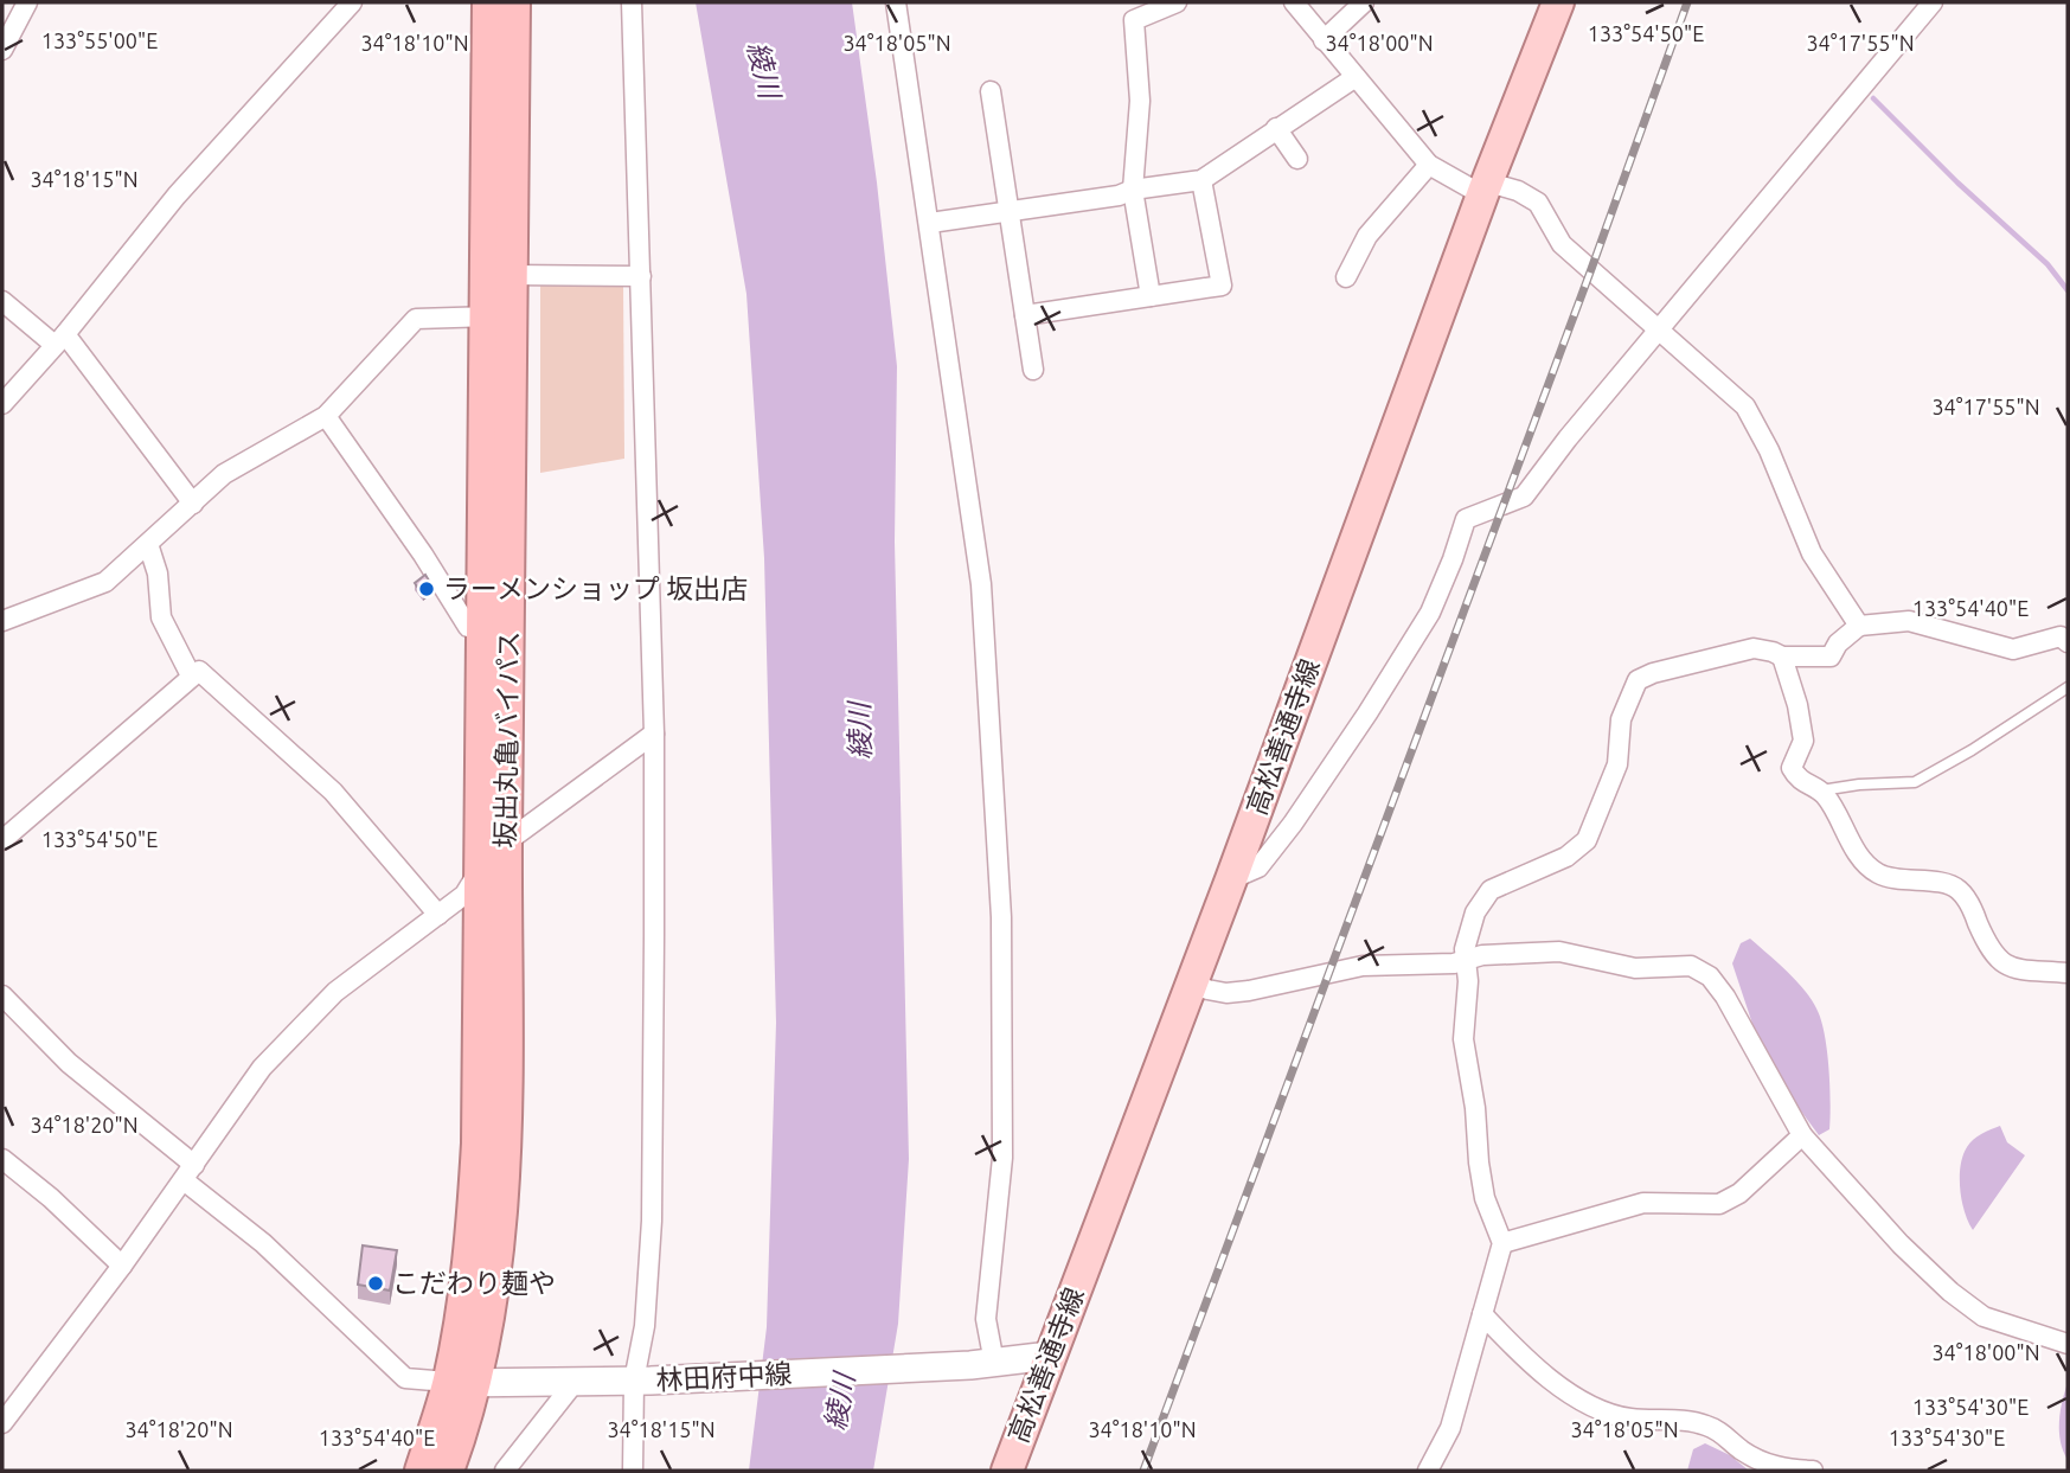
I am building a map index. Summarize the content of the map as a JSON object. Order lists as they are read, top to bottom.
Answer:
{
  "streets": {
    "highway": ["坂出丸亀バイパス"],
    "main road": ["高松善通寺線", "林田府中線"]
  },
  "crossings": [
    ["高松善通寺線", "林田府中線"],
    ["坂出丸亀バイパス", "林田府中線"]
  ],
  "water": ["綾川"],
  "places": ["ラーメンショップ 坂出店", "こだわり麺や"],
  "coordinates": [
    "133°54'50\"E",
    "133°55'00\"E",
    "34°18'10\"N",
    "34°18'05\"N",
    "34°18'00\"N",
    "34°17'55\"N",
    "34°18'15\"N",
    "133°54'40\"E",
    "34°18'20\"N",
    "133°54'30\"E"
  ]
}
